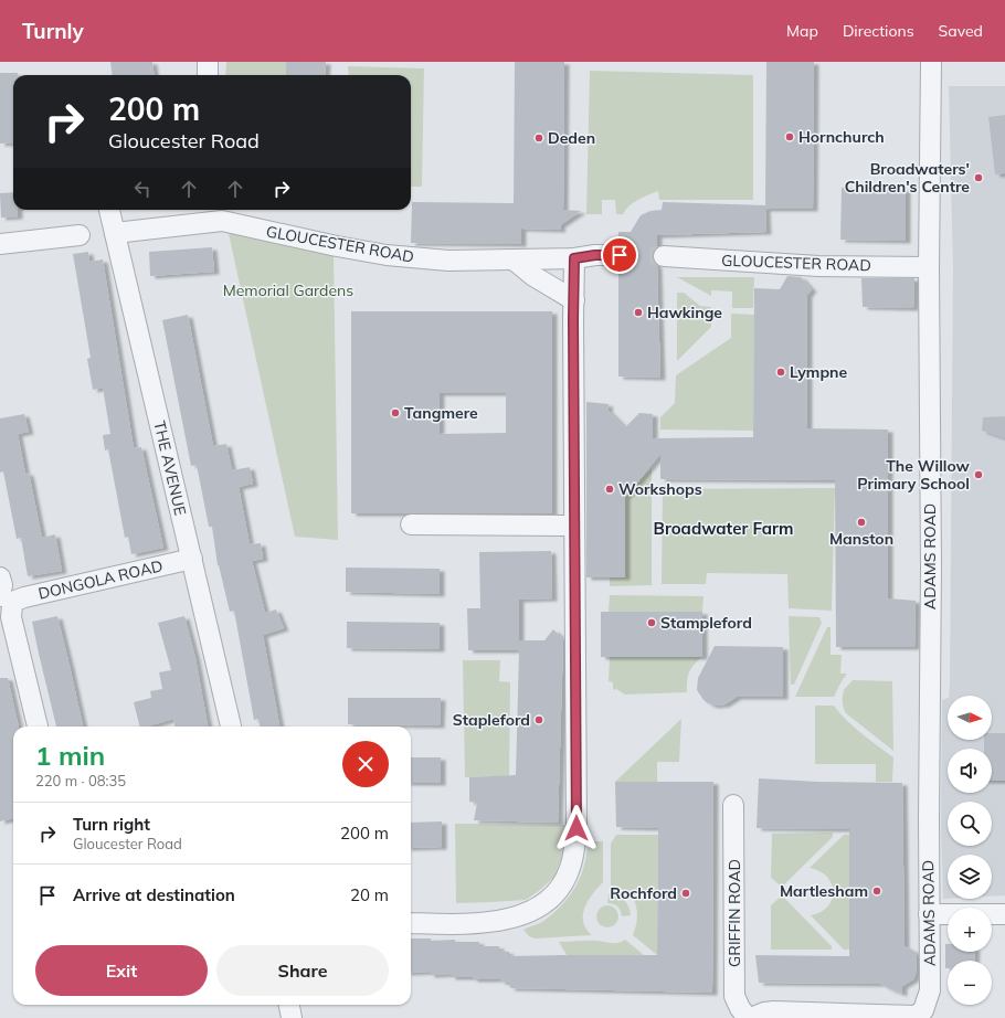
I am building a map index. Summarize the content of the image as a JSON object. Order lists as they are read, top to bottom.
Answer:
{
  "streets": {
    "street": [
      "GLOUCESTER ROAD",
      "THE AVENUE",
      "ADAMS ROAD",
      "DONGOLA ROAD",
      "GRIFFIN ROAD"
    ]
  },
  "crossings": [
    ["GLOUCESTER ROAD", "THE AVENUE"],
    ["GLOUCESTER ROAD", "ADAMS ROAD"],
    ["THE AVENUE", "DONGOLA ROAD"]
  ],
  "districts": ["Broadwater Farm"],
  "parks": ["Memorial Gardens"],
  "places": [
    "Hornchurch",
    "Deden",
    "Broadwaters' Children's Centre",
    "Hawkinge",
    "Lympne",
    "Tangmere",
    "The Willow Primary School",
    "Workshops",
    "Manston",
    "Stampleford",
    "Stapleford",
    "Martlesham",
    "Rochford"
  ],
  "north": "right",
  "page": {
    "header": "Turnly",
    "nav": ["Map", "Directions", "Saved"],
    "turn": ["200 m", "Gloucester Road"],
    "map_buttons": ["+", "−"],
    "heading": ["1 min", "220 m · 08:35"],
    "list": [
      {
        "name": "Turn right",
        "note": "Gloucester Road",
        "value": "200 m"
      },
      {
        "name": "Arrive at destination",
        "value": "20 m"
      }
    ],
    "buttons": ["Exit", "Share"]
  }
}
